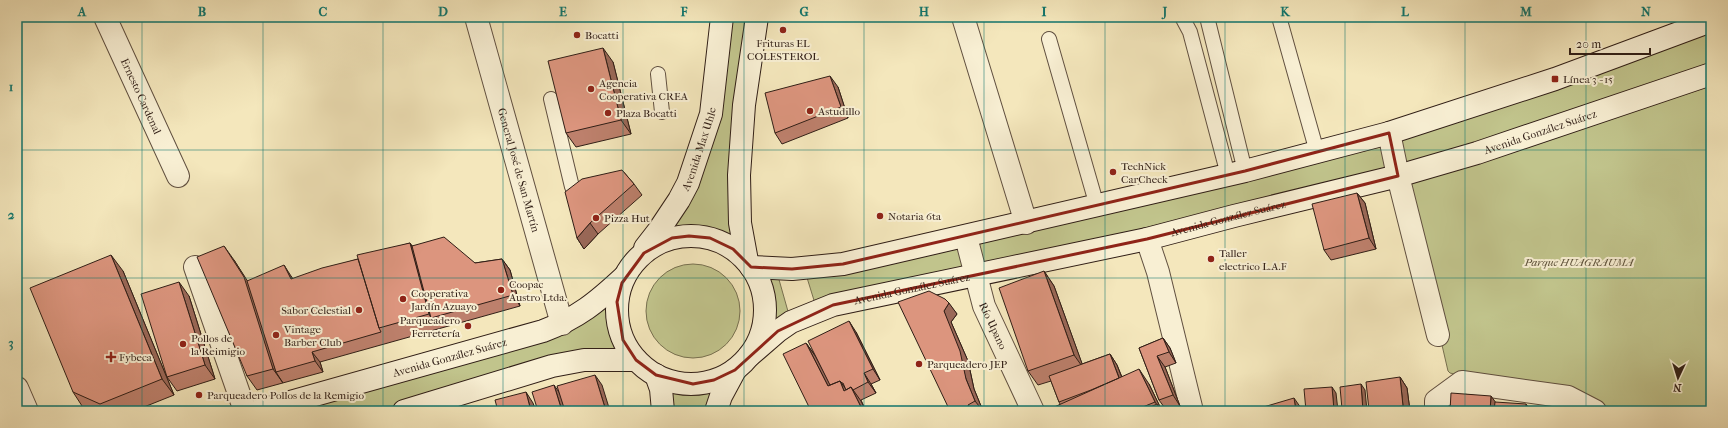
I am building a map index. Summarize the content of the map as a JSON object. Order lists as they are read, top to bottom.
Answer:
{
  "streets": {
    "main road": [
      "Ernesto Cardenal",
      "Avenida González Suárez",
      "Avenida Max Uhle",
      "General José de San Martín",
      "Río Upano"
    ]
  },
  "crossings": [
    ["Avenida González Suárez", "Avenida Max Uhle"],
    ["Avenida González Suárez", "General José de San Martín"],
    ["Avenida González Suárez", "Río Upano"]
  ],
  "parks": ["Parque HUAGRAUMA"],
  "places": {
    "other": [
      "Frituras EL COLESTEROL",
      "Bocatti",
      "Agencia Cooperativa CREA",
      "Astudillo",
      "Plaza Bocatti",
      "TechNick CarCheck",
      "Notaria 6ta",
      "Pizza Hut",
      "Taller electrico L.A.F",
      "Coopac Austro Ltda.",
      "Cooperativa Jardín Azuayo",
      "Sabor Celestial",
      "Parqueadero Ferretería",
      "Vintage Barber Club",
      "Pollos de la Reimigio",
      "Parqueadero JEP",
      "Parqueadero Pollos de la Remigio"
    ],
    "transit": ["Línea 3 - 15"],
    "health": ["Fybeca"]
  },
  "scale_bar": "20 m",
  "north": "bottom",
  "grid": {
    "columns": [
      "A",
      "B",
      "C",
      "D",
      "E",
      "F",
      "G",
      "H",
      "I",
      "J",
      "K",
      "L",
      "M",
      "N"
    ],
    "rows": ["1", "2", "3"]
  }
}
